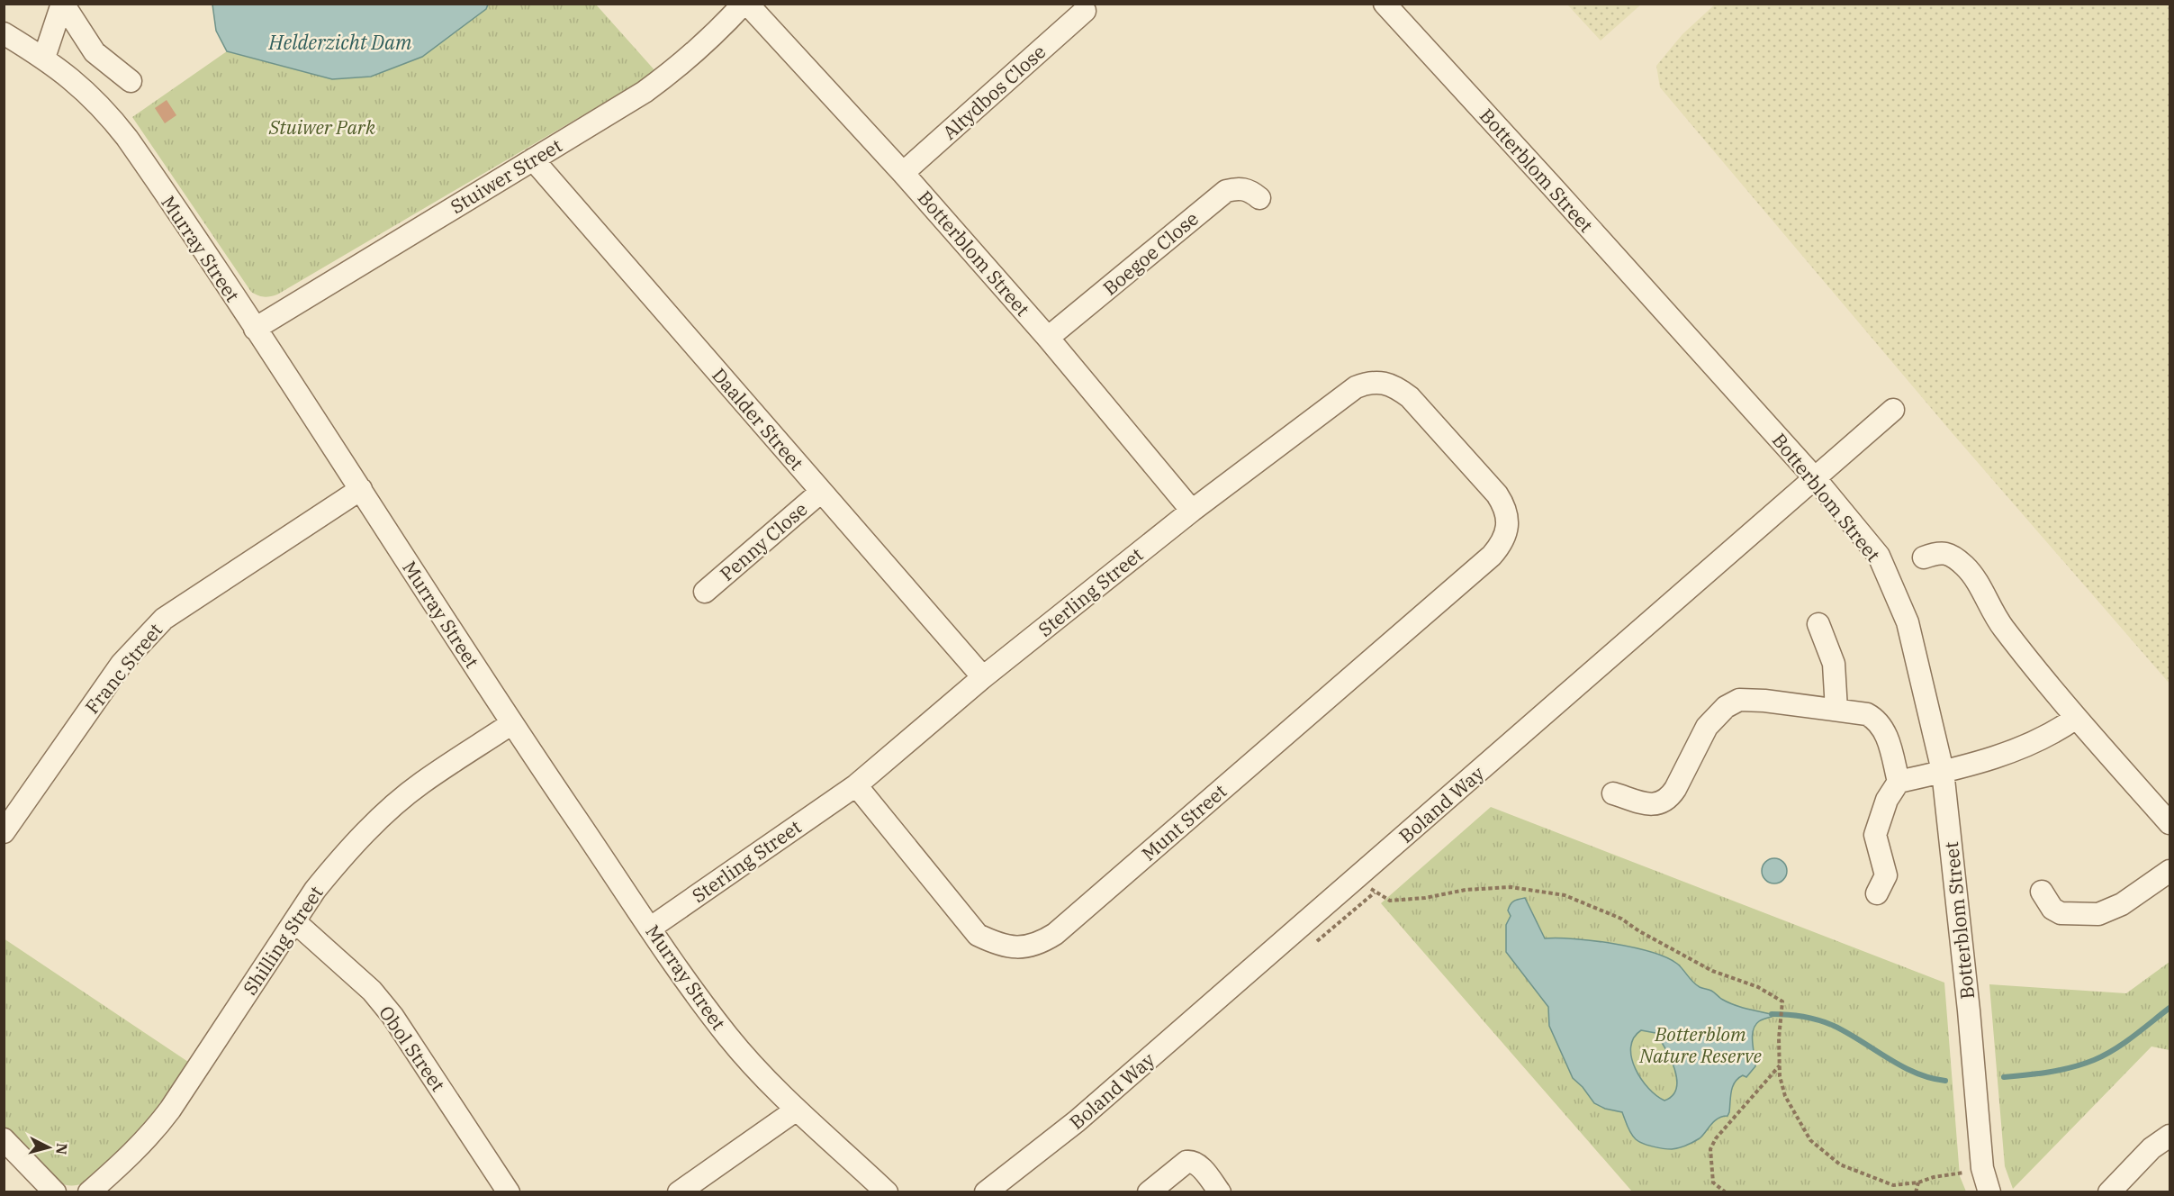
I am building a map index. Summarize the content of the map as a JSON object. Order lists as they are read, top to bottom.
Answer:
{
  "streets": {
    "street": [
      "Altydbos Close",
      "Botterblom Street",
      "Stuiwer Street",
      "Murray Street",
      "Boegoe Close",
      "Daalder Street",
      "Penny Close",
      "Sterling Street",
      "Franc Street",
      "Boland Way",
      "Munt Street",
      "Shilling Street",
      "Obol Street"
    ]
  },
  "crossings": [
    ["Altydbos Close", "Botterblom Street"],
    ["Botterblom Street", "Stuiwer Street"],
    ["Botterblom Street", "Boegoe Close"],
    ["Botterblom Street", "Sterling Street"],
    ["Botterblom Street", "Boland Way"],
    ["Stuiwer Street", "Murray Street"],
    ["Stuiwer Street", "Daalder Street"],
    ["Murray Street", "Sterling Street"],
    ["Murray Street", "Franc Street"],
    ["Murray Street", "Shilling Street"],
    ["Daalder Street", "Penny Close"],
    ["Daalder Street", "Sterling Street"],
    ["Sterling Street", "Munt Street"],
    ["Shilling Street", "Obol Street"]
  ],
  "water": ["Helderzicht Dam"],
  "parks": ["Stuiwer Park", "Botterblom Nature Reserve"],
  "north": "right"
}
